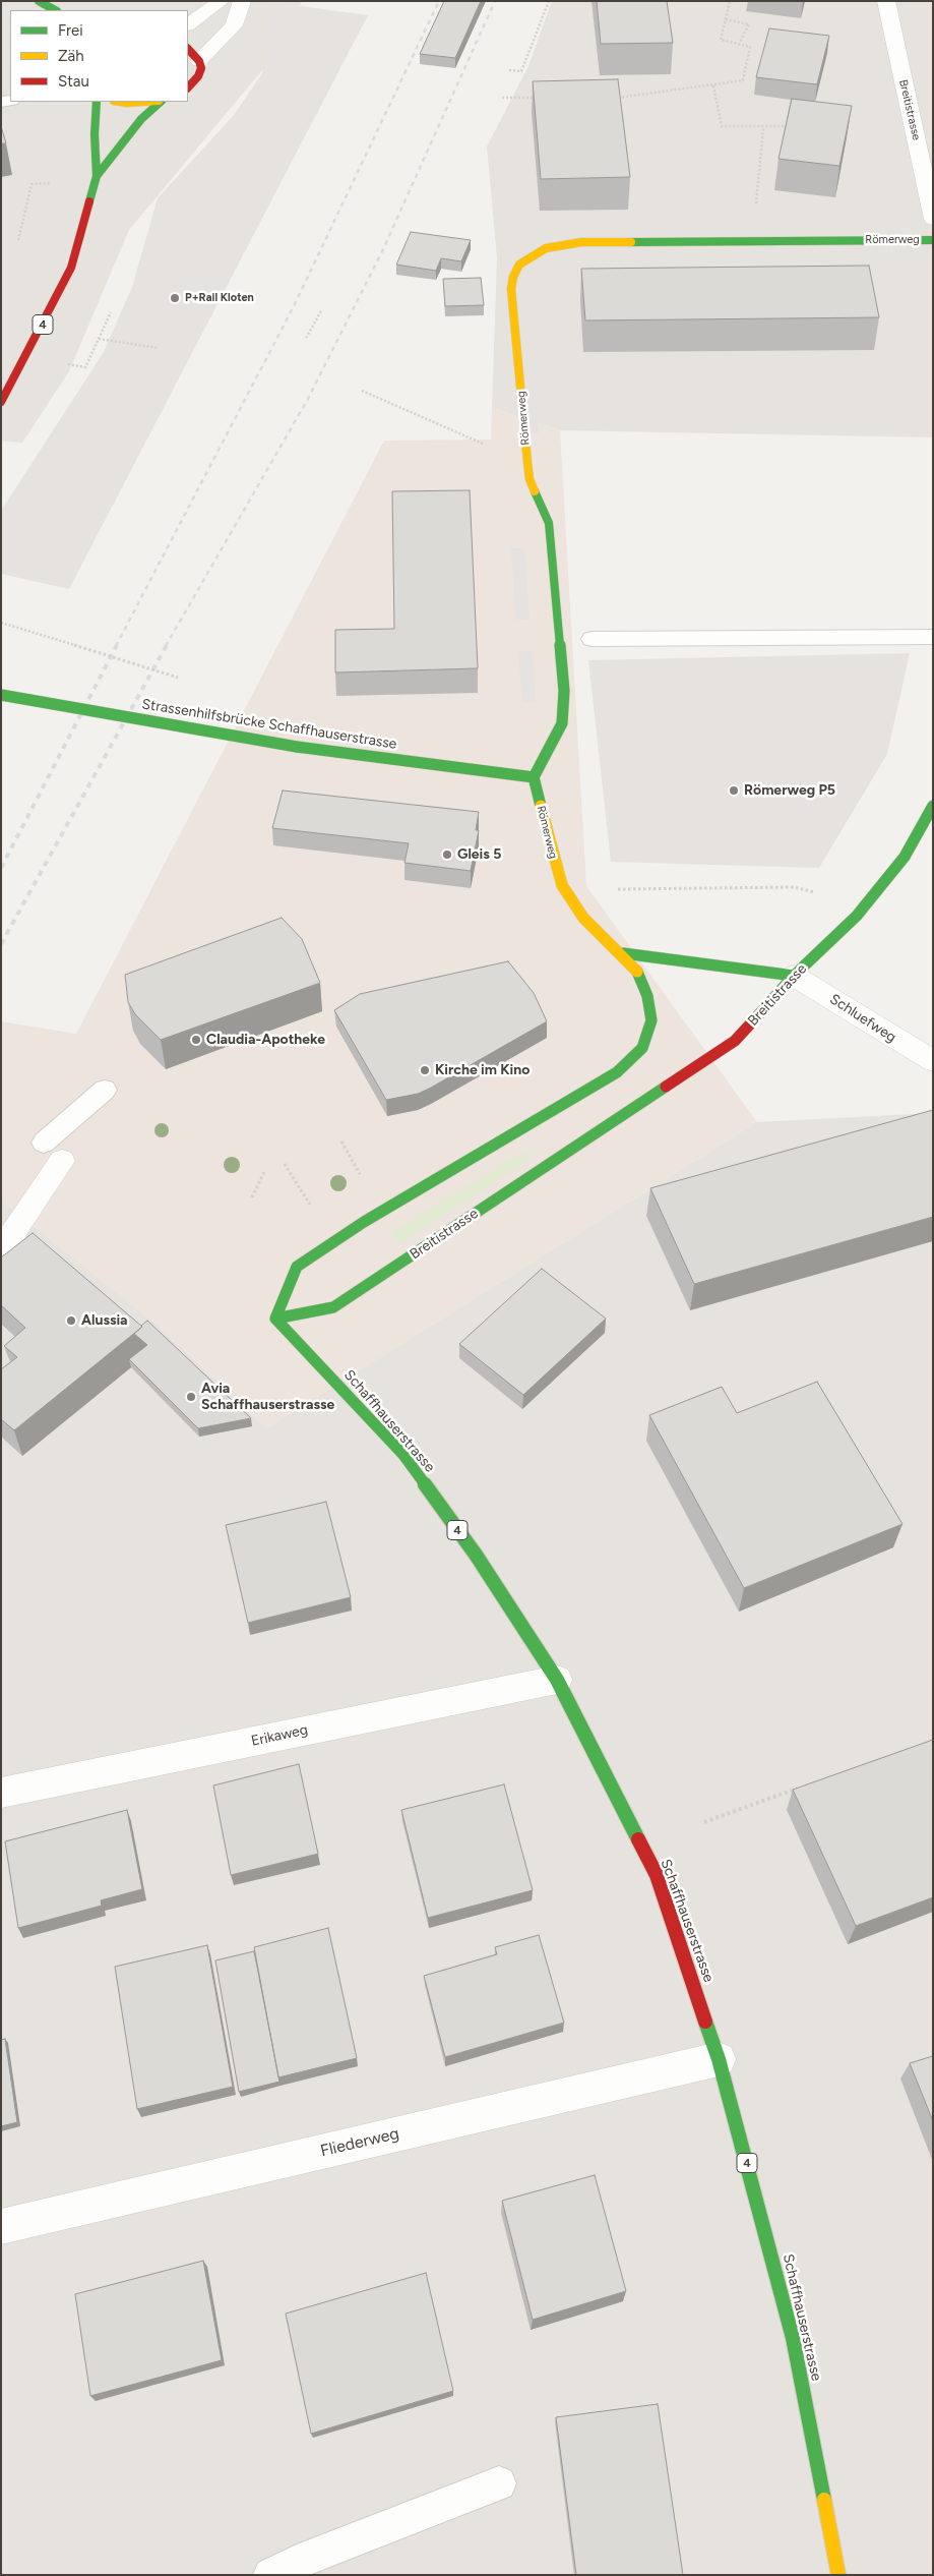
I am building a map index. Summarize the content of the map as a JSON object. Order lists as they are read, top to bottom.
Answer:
{
  "streets": {
    "main road": [
      "Breitistrasse",
      "Römerweg",
      "4",
      "Strassenhilfsbrücke Schaffhauserstrasse",
      "Schaffhauserstrasse"
    ],
    "street": ["Schluefweg", "Erikaweg", "Fliederweg"]
  },
  "crossings": [
    ["Breitistrasse", "Römerweg"],
    ["Breitistrasse", "Schluefweg"],
    ["Breitistrasse", "Schaffhauserstrasse"],
    ["Römerweg", "Strassenhilfsbrücke Schaffhauserstrasse"],
    ["Römerweg", "Schaffhauserstrasse"],
    ["Schaffhauserstrasse", "Erikaweg"],
    ["Schaffhauserstrasse", "Fliederweg"]
  ],
  "places": [
    "P+Rail Kloten",
    "Römerweg P5",
    "Gleis 5",
    "Claudia-Apotheke",
    "Kirche im Kino",
    "Alussia",
    "Avia Schaffhauserstrasse"
  ],
  "legend": ["Frei", "Zäh", "Stau"]
}
